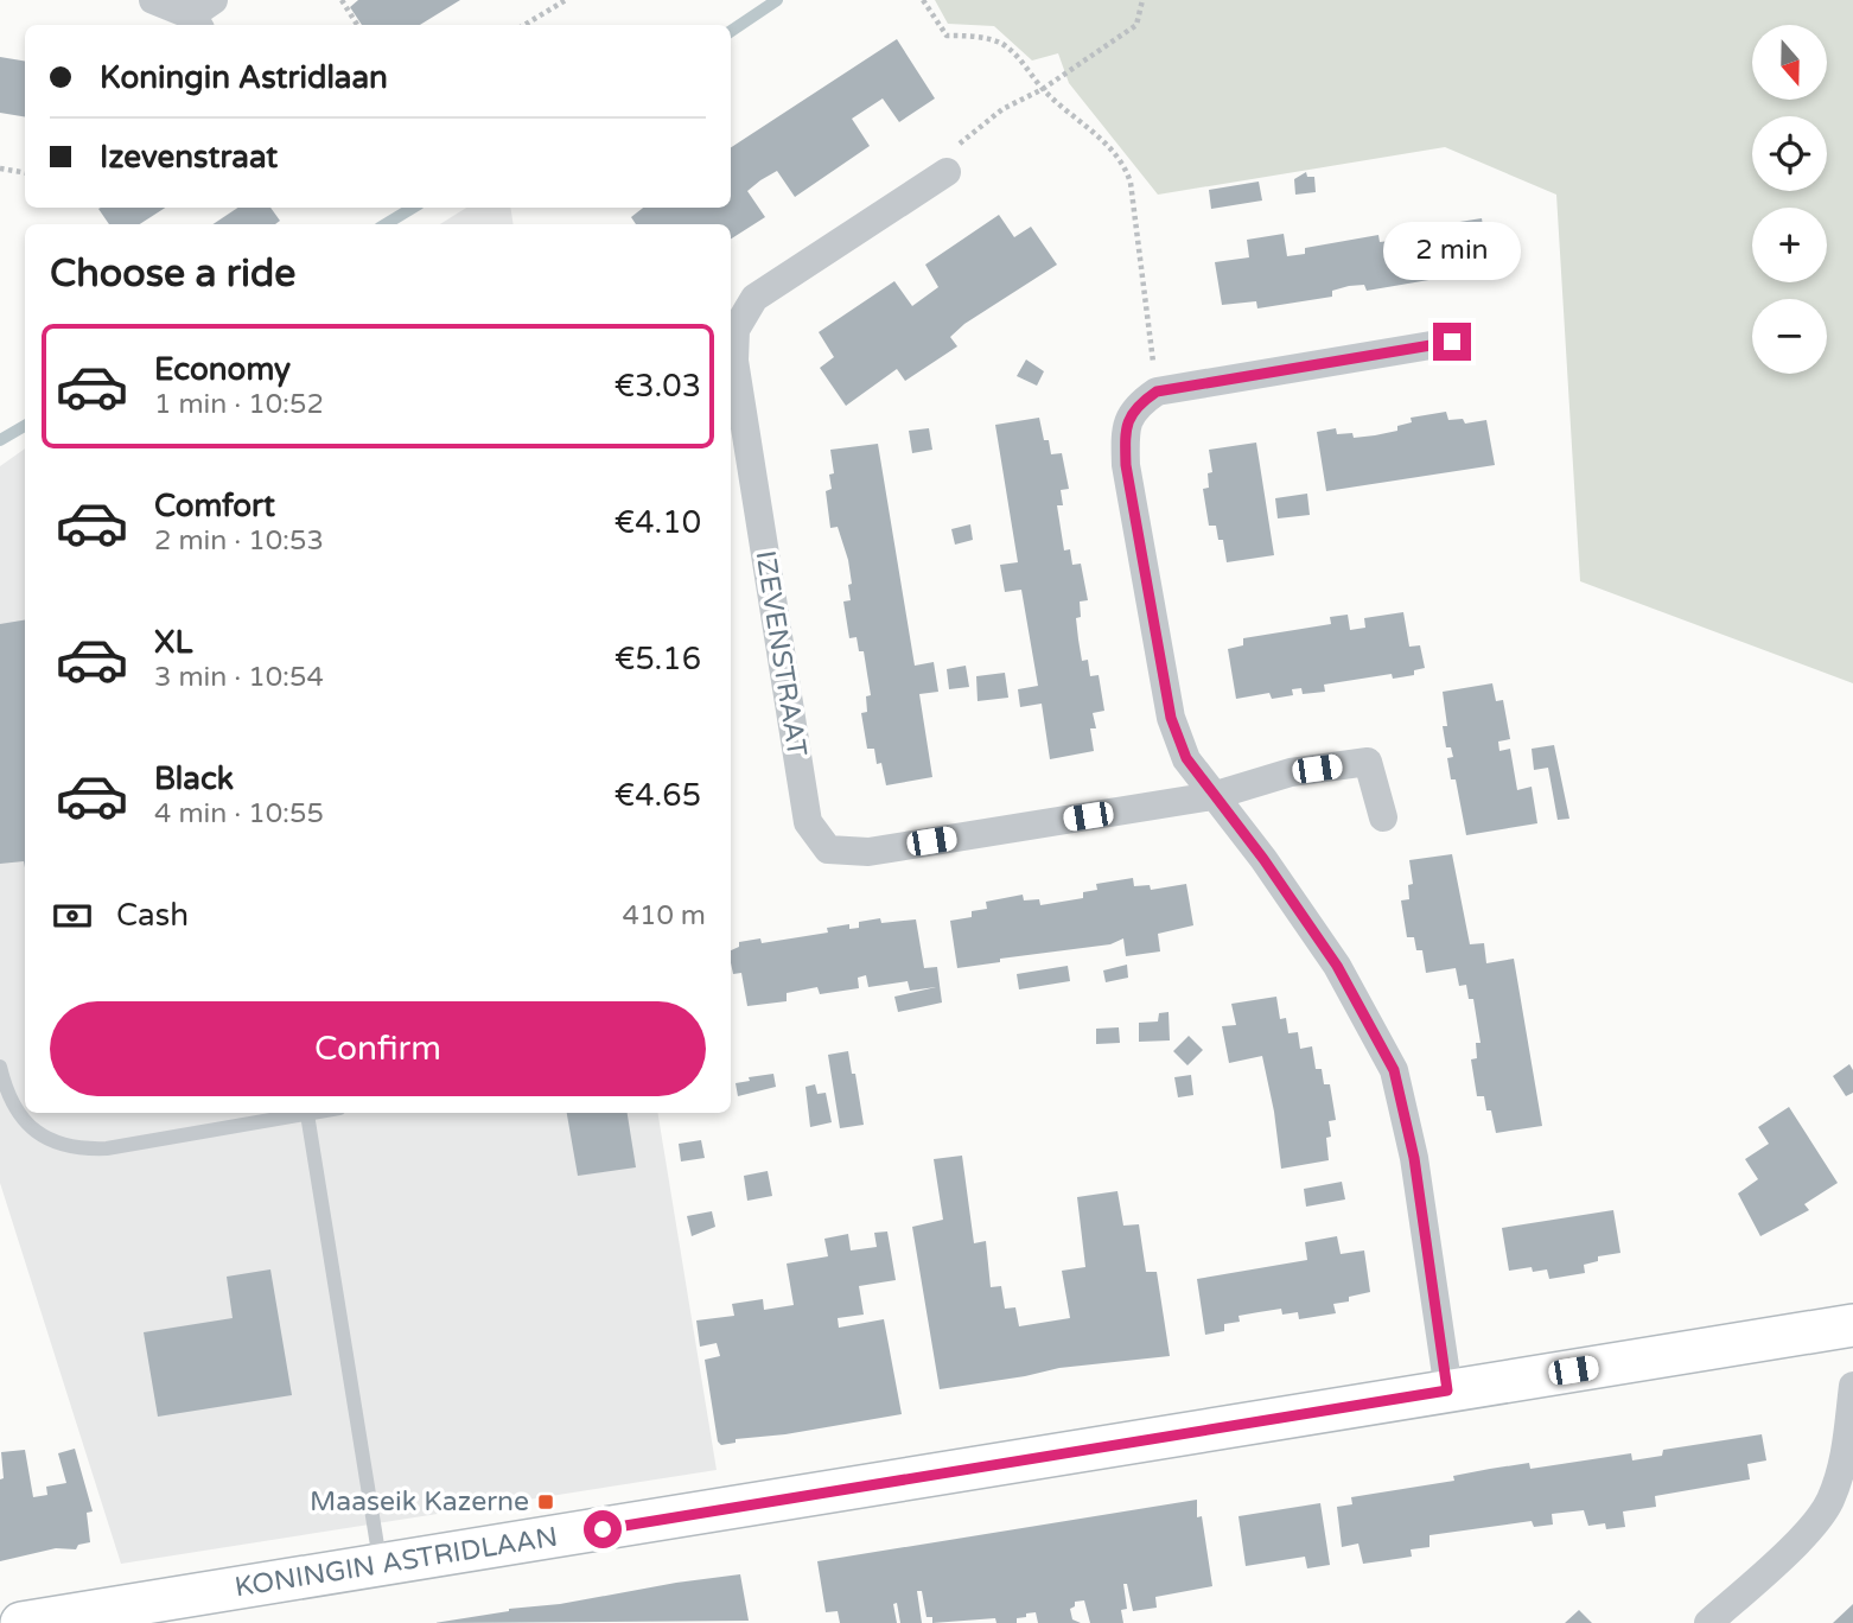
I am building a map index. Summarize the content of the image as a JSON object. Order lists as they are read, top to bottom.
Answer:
{
  "streets": {
    "main road": ["KONINGIN ASTRIDLAAN"],
    "street": ["IZEVENSTRAAT"]
  },
  "places": {
    "transit": ["Maaseik Kazerne"]
  },
  "north": "bottom",
  "page": {
    "map_buttons": ["+", "−"],
    "banner": ["Koningin Astridlaan", "Izevenstraat"],
    "bubble": "2 min",
    "heading": "Choose a ride",
    "list": [
      {
        "name": "Economy",
        "note": "1 min · 10:52",
        "value": "€3.03"
      },
      {
        "name": "Comfort",
        "note": "2 min · 10:53",
        "value": "€4.10"
      },
      {
        "name": "XL",
        "note": "3 min · 10:54",
        "value": "€5.16"
      },
      {
        "name": "Black",
        "note": "4 min · 10:55",
        "value": "€4.65"
      }
    ],
    "pay": ["Cash", "410 m"],
    "buttons": "Confirm"
  }
}
